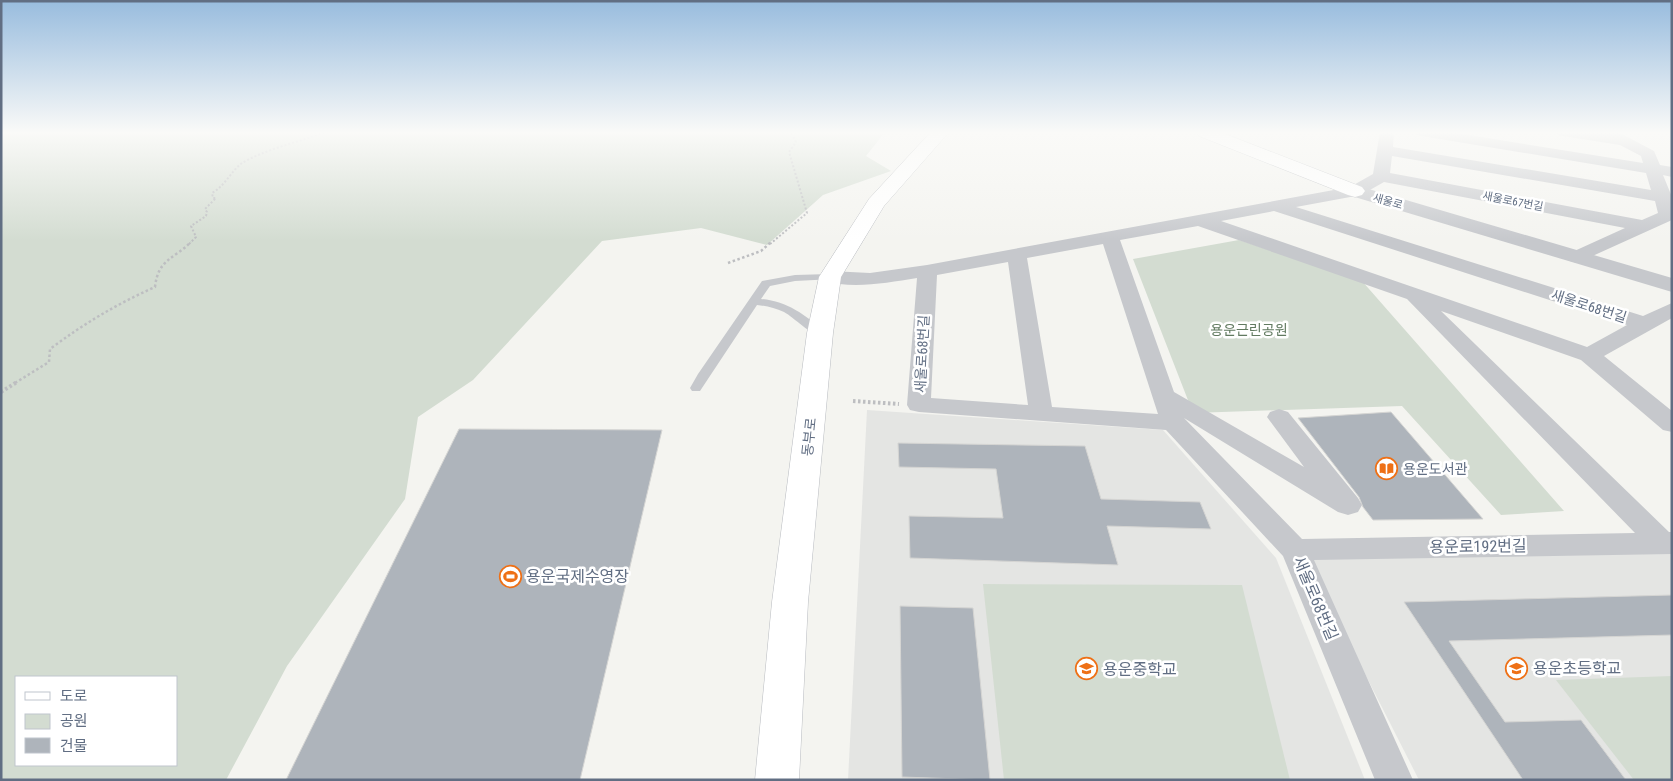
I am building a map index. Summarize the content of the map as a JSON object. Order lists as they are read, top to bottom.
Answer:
{
  "streets": {
    "main road": ["새울로", "동부로"],
    "street": ["새울로67번길", "새울로68번길", "용운로192번길"]
  },
  "crossings": [
    ["새울로", "새울로68번길"],
    ["새울로68번길", "동부로"],
    ["새울로68번길", "용운로192번길"]
  ],
  "parks": ["용운근린공원"],
  "places": {
    "library": ["용운도서관"],
    "sports": ["용운국제수영장"],
    "school or university": ["용운초등학교", "용운중학교"]
  },
  "legend": ["도로", "공원", "건물"]
}
